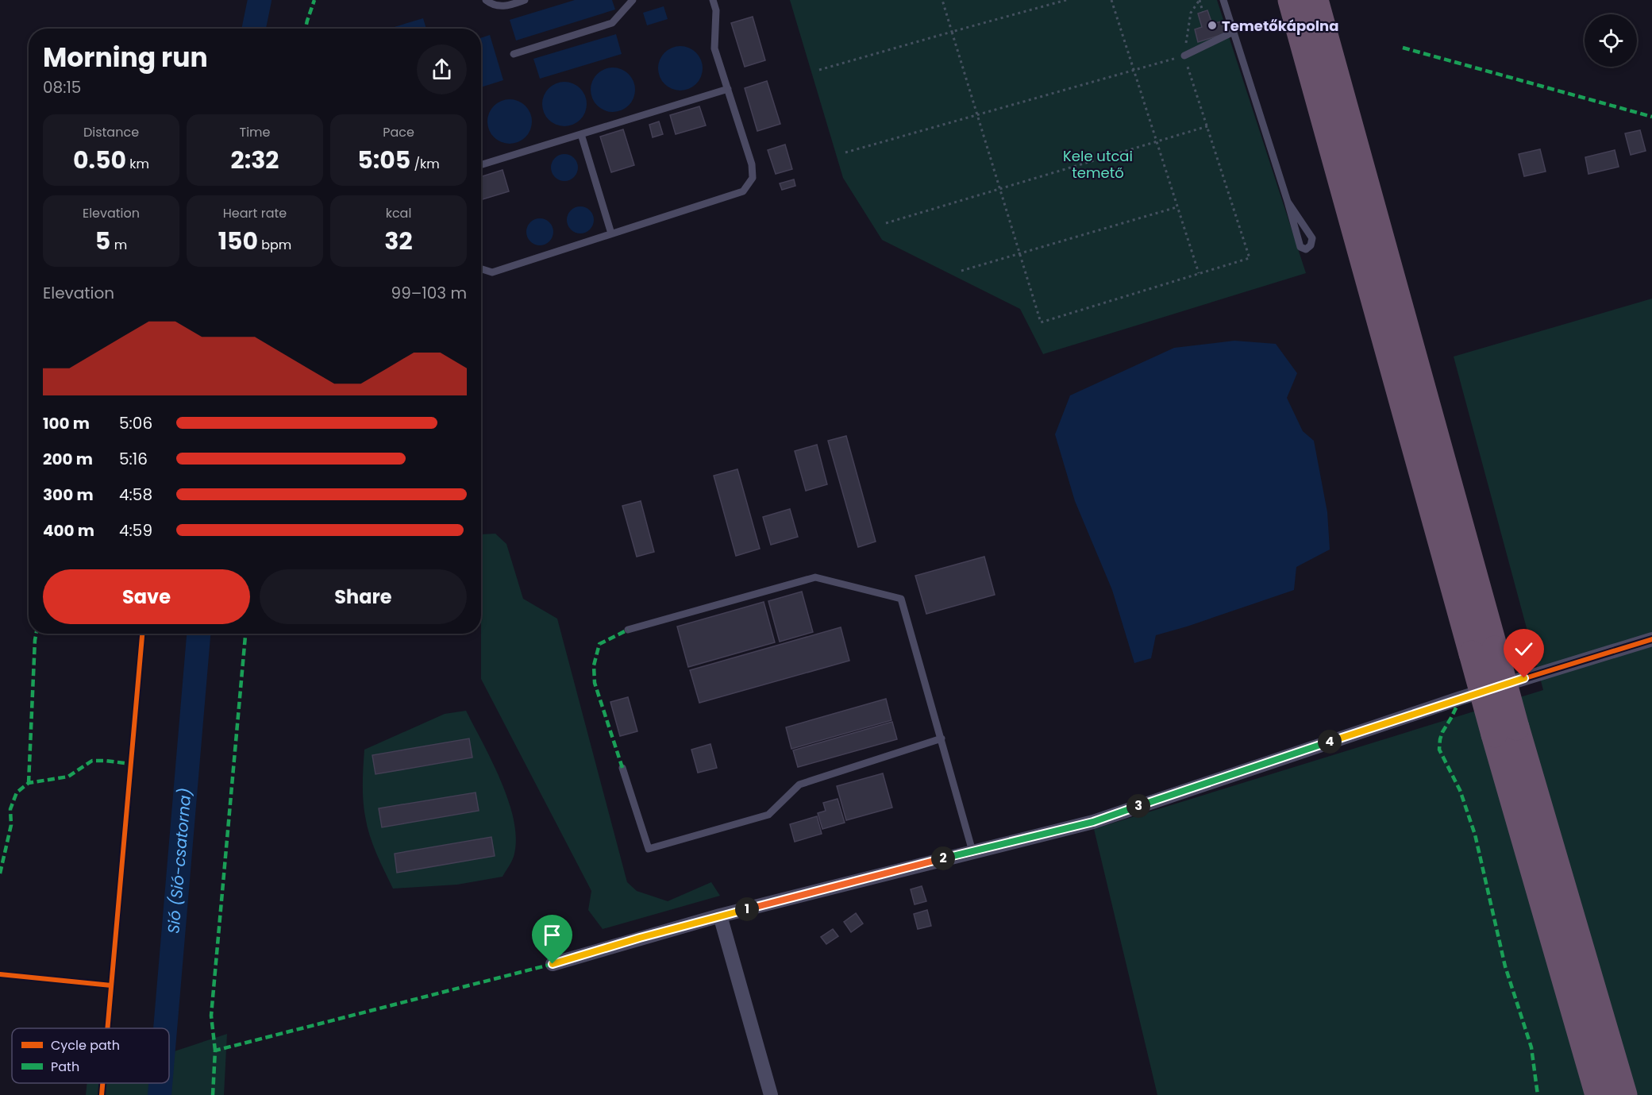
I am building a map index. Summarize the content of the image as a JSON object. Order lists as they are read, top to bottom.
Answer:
{
  "water": ["Sió (Sió-csatorna)"],
  "parks": ["Kele utcai temető"],
  "places": ["Temetőkápolna"],
  "legend": ["Cycle path", "Path"],
  "page": {
    "heading": ["Morning run", "08:15"],
    "stats": [
      ["Distance", "0.50 km"],
      ["Time", "2:32"],
      ["Pace", "5:05 /km"],
      ["Elevation", "5 m"],
      ["Heart rate", "150 bpm"],
      ["kcal", "32"]
    ],
    "chart": ["Elevation", "99–103 m"],
    "list": [
      {
        "name": "100 m",
        "note": "5:06"
      },
      {
        "name": "200 m",
        "note": "5:16"
      },
      {
        "name": "300 m",
        "note": "4:58"
      },
      {
        "name": "400 m",
        "note": "4:59"
      }
    ],
    "buttons": ["Save", "Share"],
    "pins": [
      "4",
      "3",
      "2",
      "1"
    ]
  }
}
